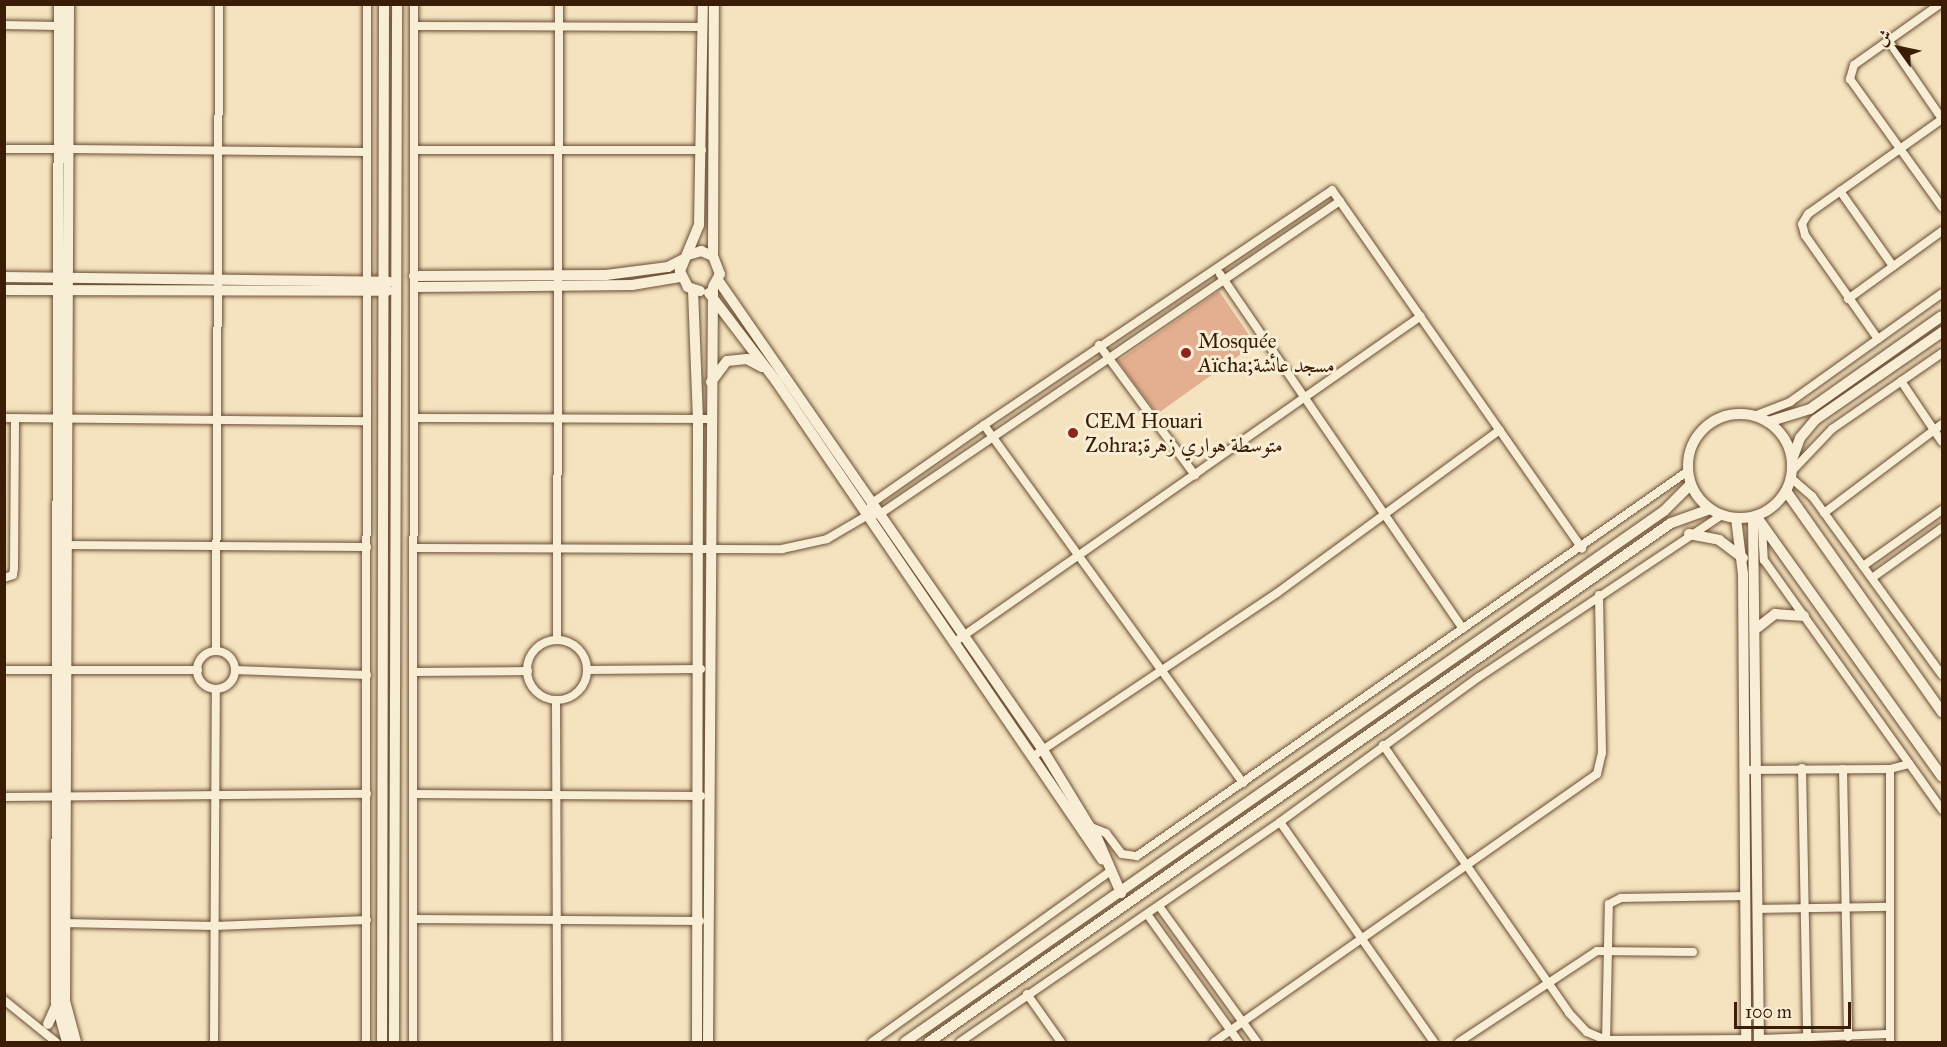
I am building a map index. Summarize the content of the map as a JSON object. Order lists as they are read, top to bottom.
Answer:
{
  "places": ["Mosquée Aïcha;مسجد عائشة", "CEM Houari Zohra;متوسطة هواري زهرة"],
  "scale_bar": "100 m",
  "north": "top left"
}
